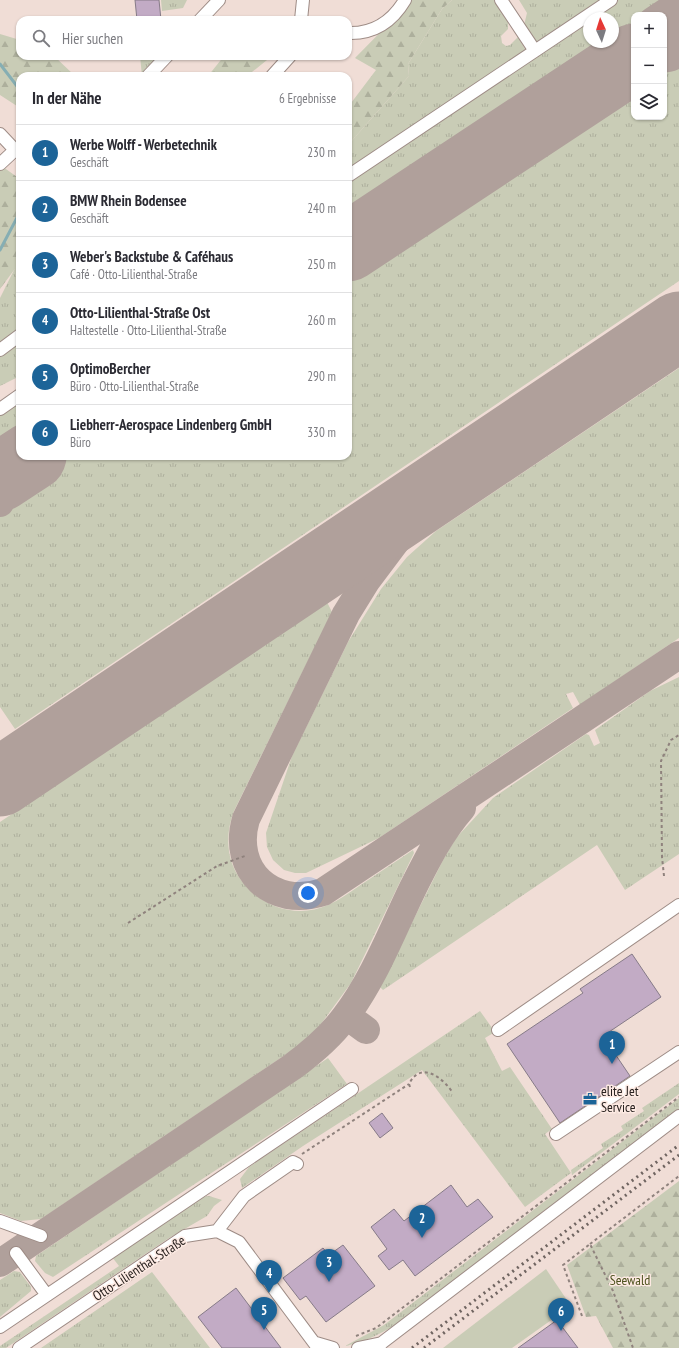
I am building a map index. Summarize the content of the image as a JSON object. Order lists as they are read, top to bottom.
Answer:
{
  "streets": {
    "street": ["Otto-Lilienthal-Straße"]
  },
  "parks": ["Seewald"],
  "places": {
    "office": ["elite Jet Service"]
  },
  "north": "top",
  "page": {
    "map_buttons": ["+", "−"],
    "search": "Hier suchen",
    "heading": ["In der Nähe", "6 Ergebnisse"],
    "list": [
      {
        "mark": "1",
        "name": "Werbe Wolff - Werbetechnik",
        "note": "Geschäft",
        "value": "230 m"
      },
      {
        "mark": "2",
        "name": "BMW Rhein Bodensee",
        "note": "Geschäft",
        "value": "240 m"
      },
      {
        "mark": "3",
        "name": "Weber's Backstube & Caféhaus",
        "note": "Café · Otto-Lilienthal-Straße",
        "value": "250 m"
      },
      {
        "mark": "4",
        "name": "Otto-Lilienthal-Straße Ost",
        "note": "Haltestelle · Otto-Lilienthal-Straße",
        "value": "260 m"
      },
      {
        "mark": "5",
        "name": "OptimoBercher",
        "note": "Büro · Otto-Lilienthal-Straße",
        "value": "290 m"
      },
      {
        "mark": "6",
        "name": "Liebherr-Aerospace Lindenberg GmbH",
        "note": "Büro",
        "value": "330 m"
      }
    ],
    "pins": [
      "1",
      "2",
      "3",
      "4",
      "5",
      "6"
    ]
  }
}
